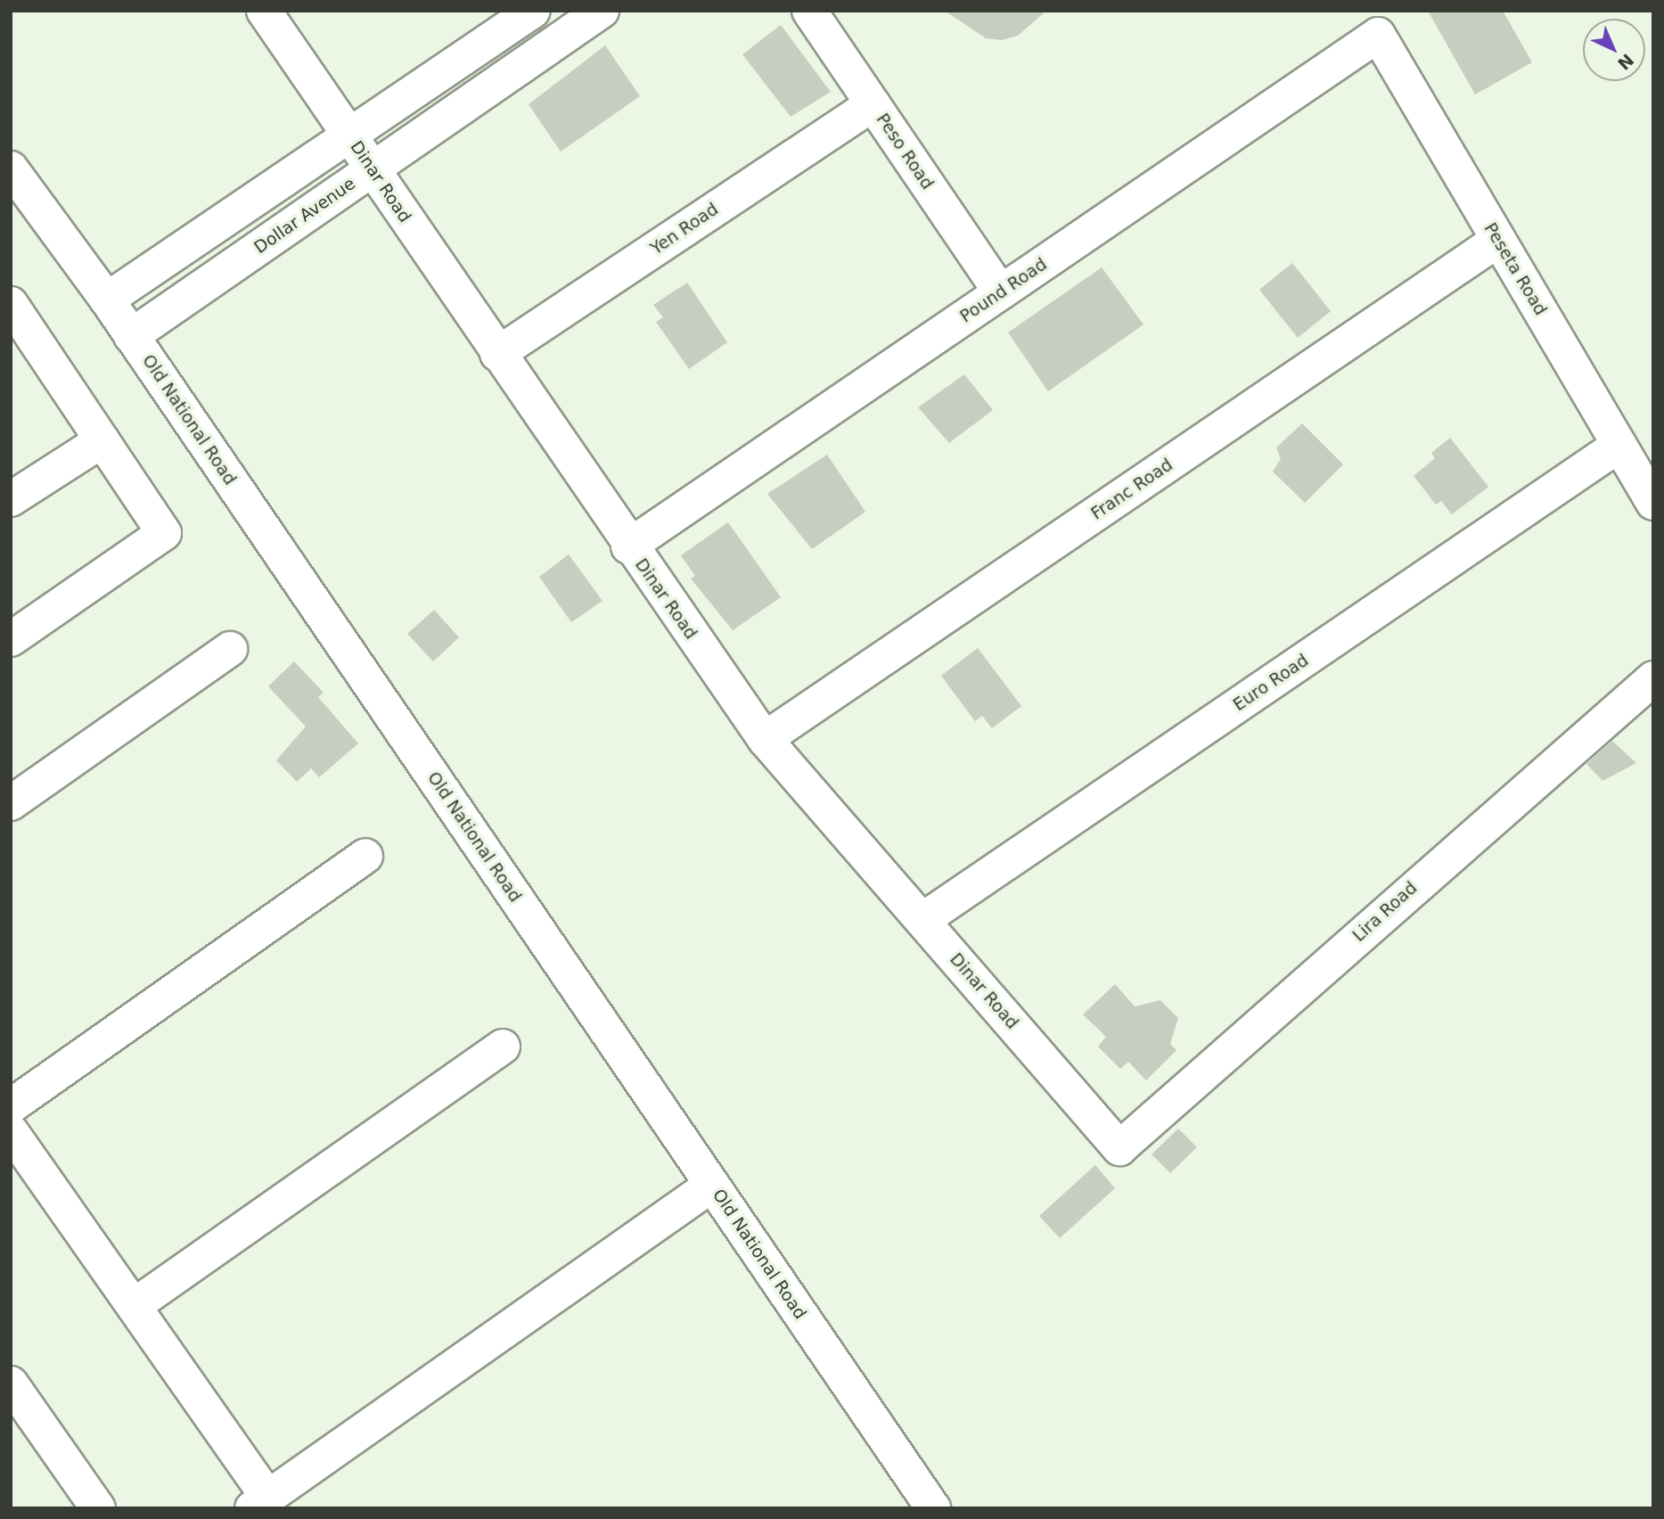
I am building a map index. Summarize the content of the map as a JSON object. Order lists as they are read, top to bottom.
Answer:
{
  "streets": {
    "street": [
      "Peso Road",
      "Dinar Road",
      "Dollar Avenue",
      "Yen Road",
      "Peseta Road",
      "Pound Road",
      "Old National Road",
      "Franc Road",
      "Euro Road",
      "Lira Road"
    ]
  },
  "crossings": [
    ["Peso Road", "Yen Road"],
    ["Peso Road", "Pound Road"],
    ["Dinar Road", "Dollar Avenue"],
    ["Dinar Road", "Yen Road"],
    ["Dinar Road", "Pound Road"],
    ["Dinar Road", "Franc Road"],
    ["Dinar Road", "Euro Road"],
    ["Dinar Road", "Lira Road"],
    ["Dollar Avenue", "Old National Road"],
    ["Peseta Road", "Pound Road"],
    ["Peseta Road", "Franc Road"],
    ["Peseta Road", "Euro Road"]
  ],
  "north": "bottom right"
}
